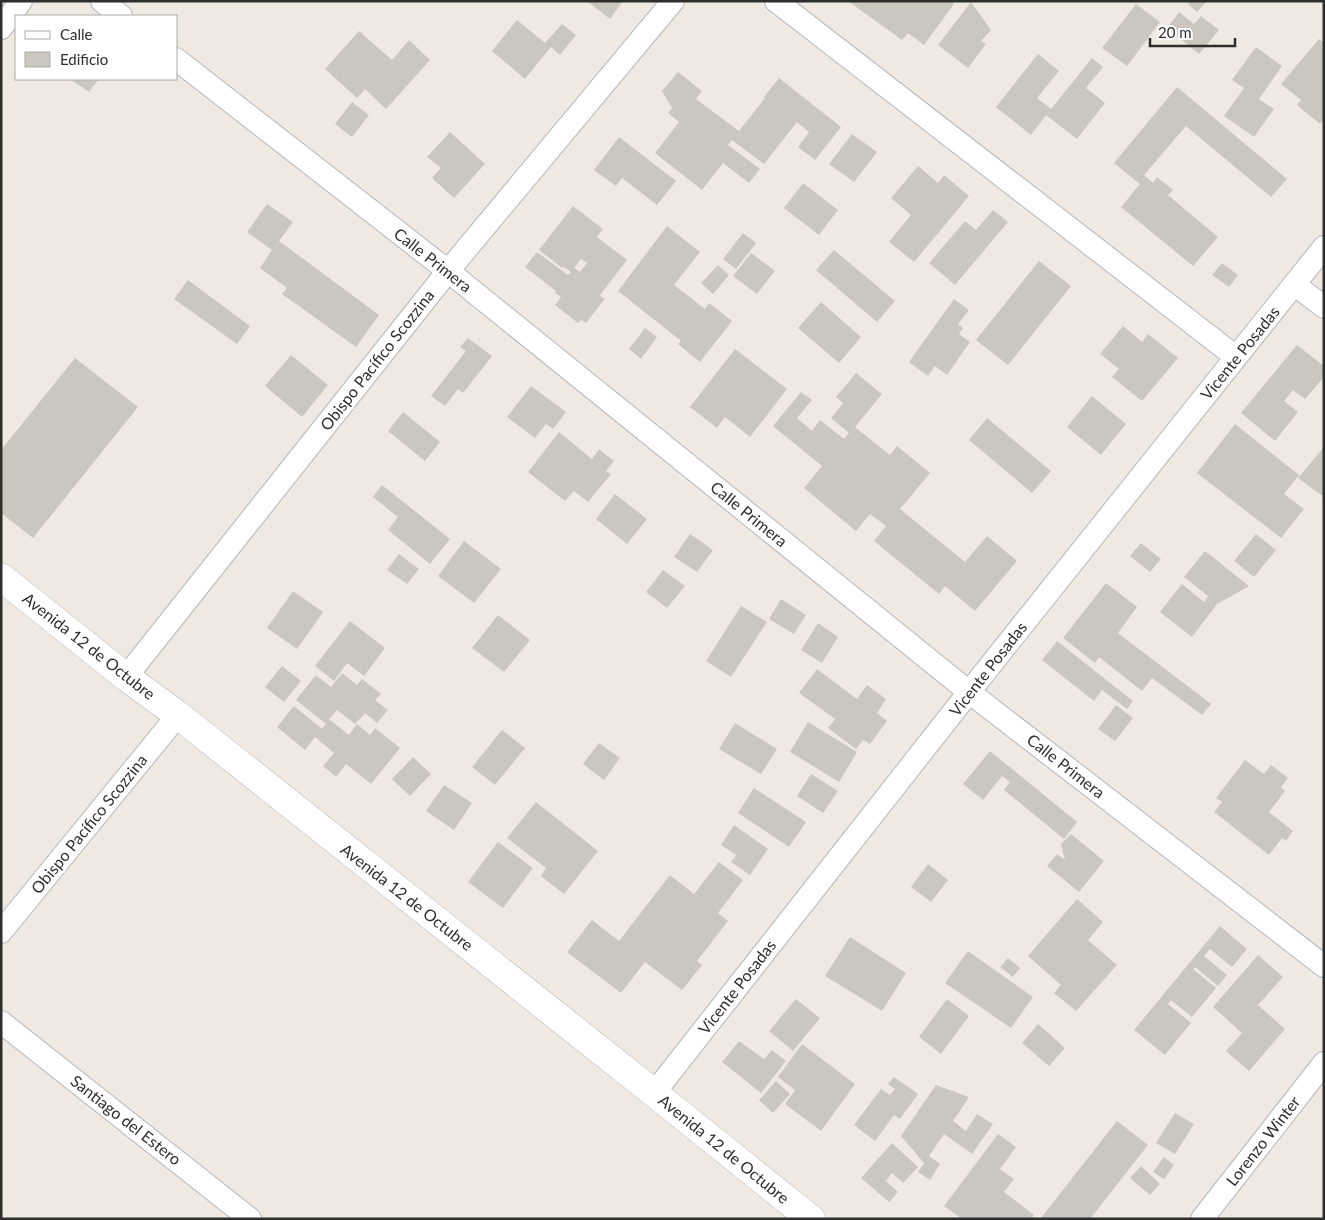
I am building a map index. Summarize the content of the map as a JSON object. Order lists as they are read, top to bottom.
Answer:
{
  "streets": {
    "main road": ["Avenida 12 de Octubre"],
    "street": [
      "Calle Primera",
      "Vicente Posadas",
      "Obispo Pacífico Scozzina",
      "Santiago del Estero",
      "Lorenzo Winter"
    ]
  },
  "crossings": [
    ["Calle Primera", "Vicente Posadas"],
    ["Calle Primera", "Obispo Pacífico Scozzina"],
    ["Vicente Posadas", "Avenida 12 de Octubre"],
    ["Obispo Pacífico Scozzina", "Avenida 12 de Octubre"]
  ],
  "legend": ["Calle", "Edificio"],
  "scale_bar": "20 m"
}
